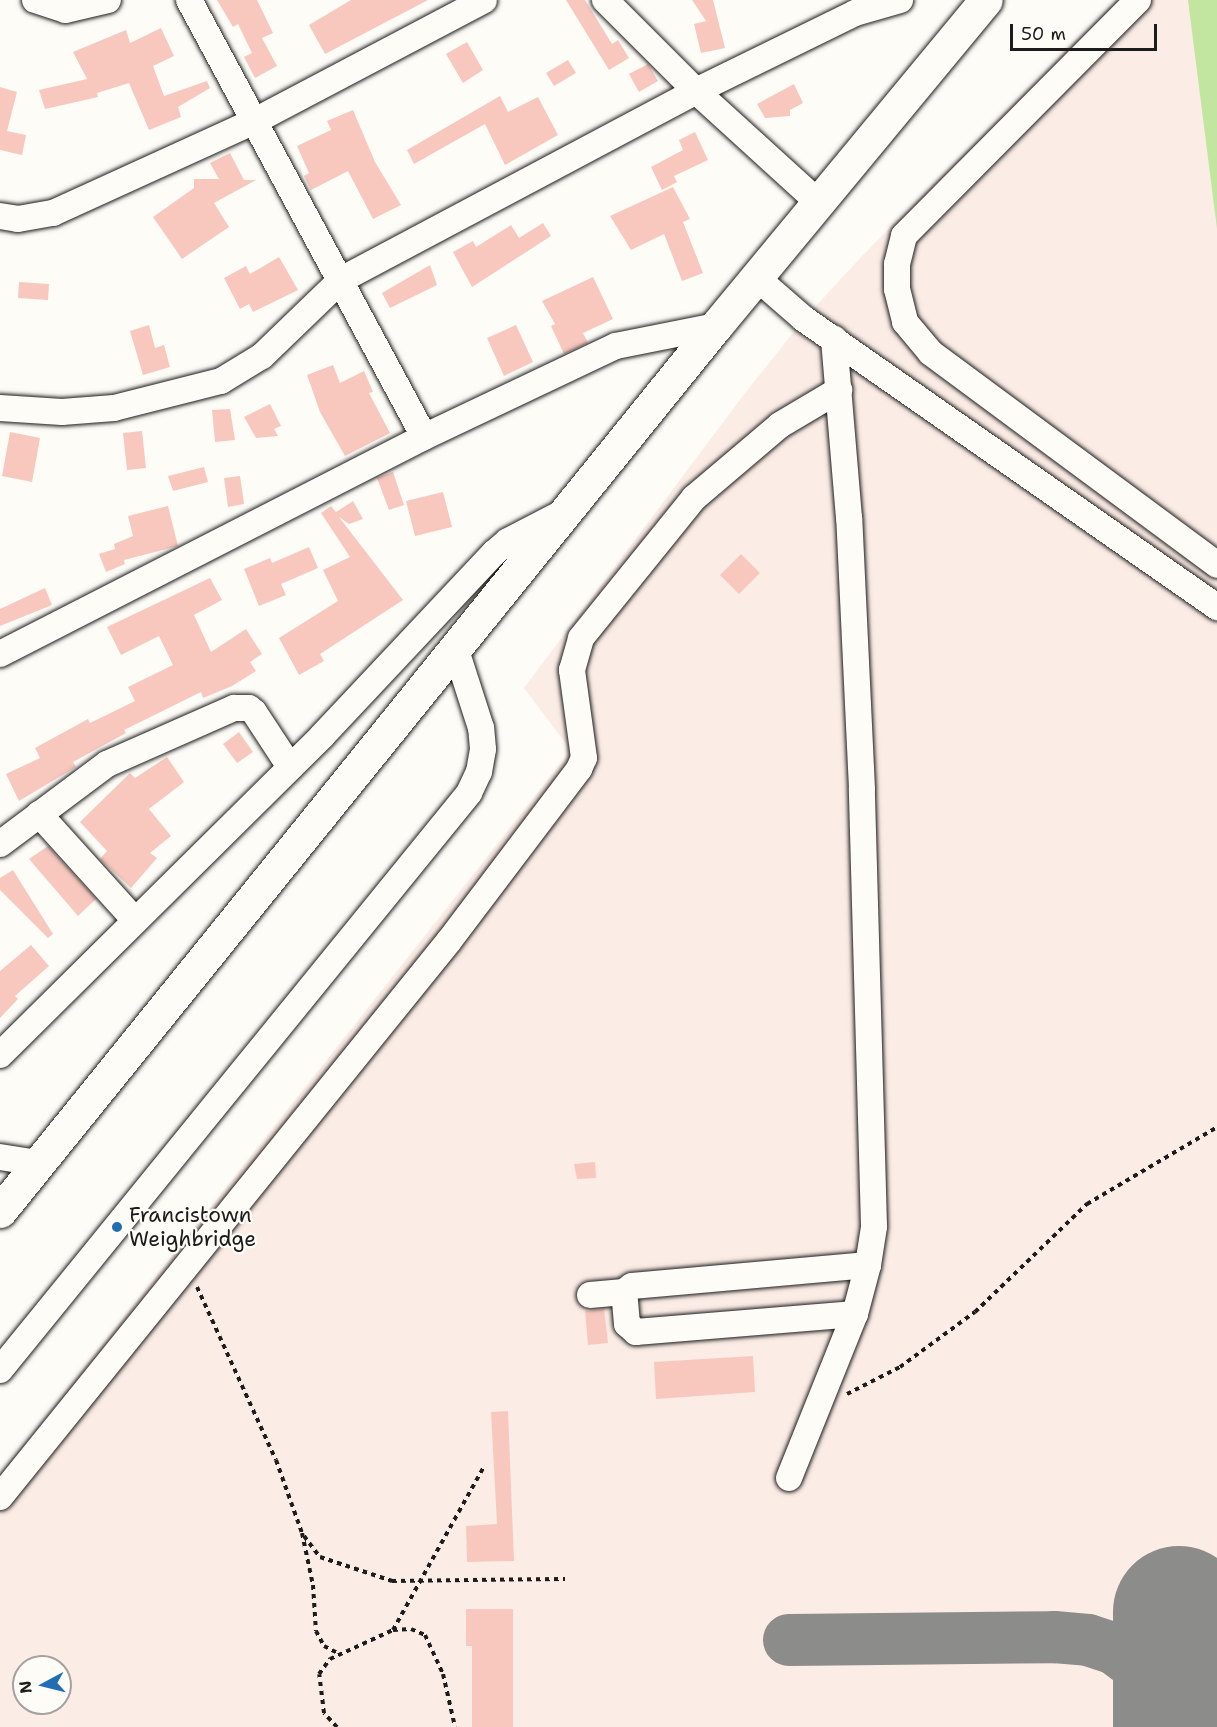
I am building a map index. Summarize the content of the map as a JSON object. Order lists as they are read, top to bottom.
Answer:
{
  "places": ["Francistown Weighbridge"],
  "scale_bar": "50 m",
  "north": "left"
}
